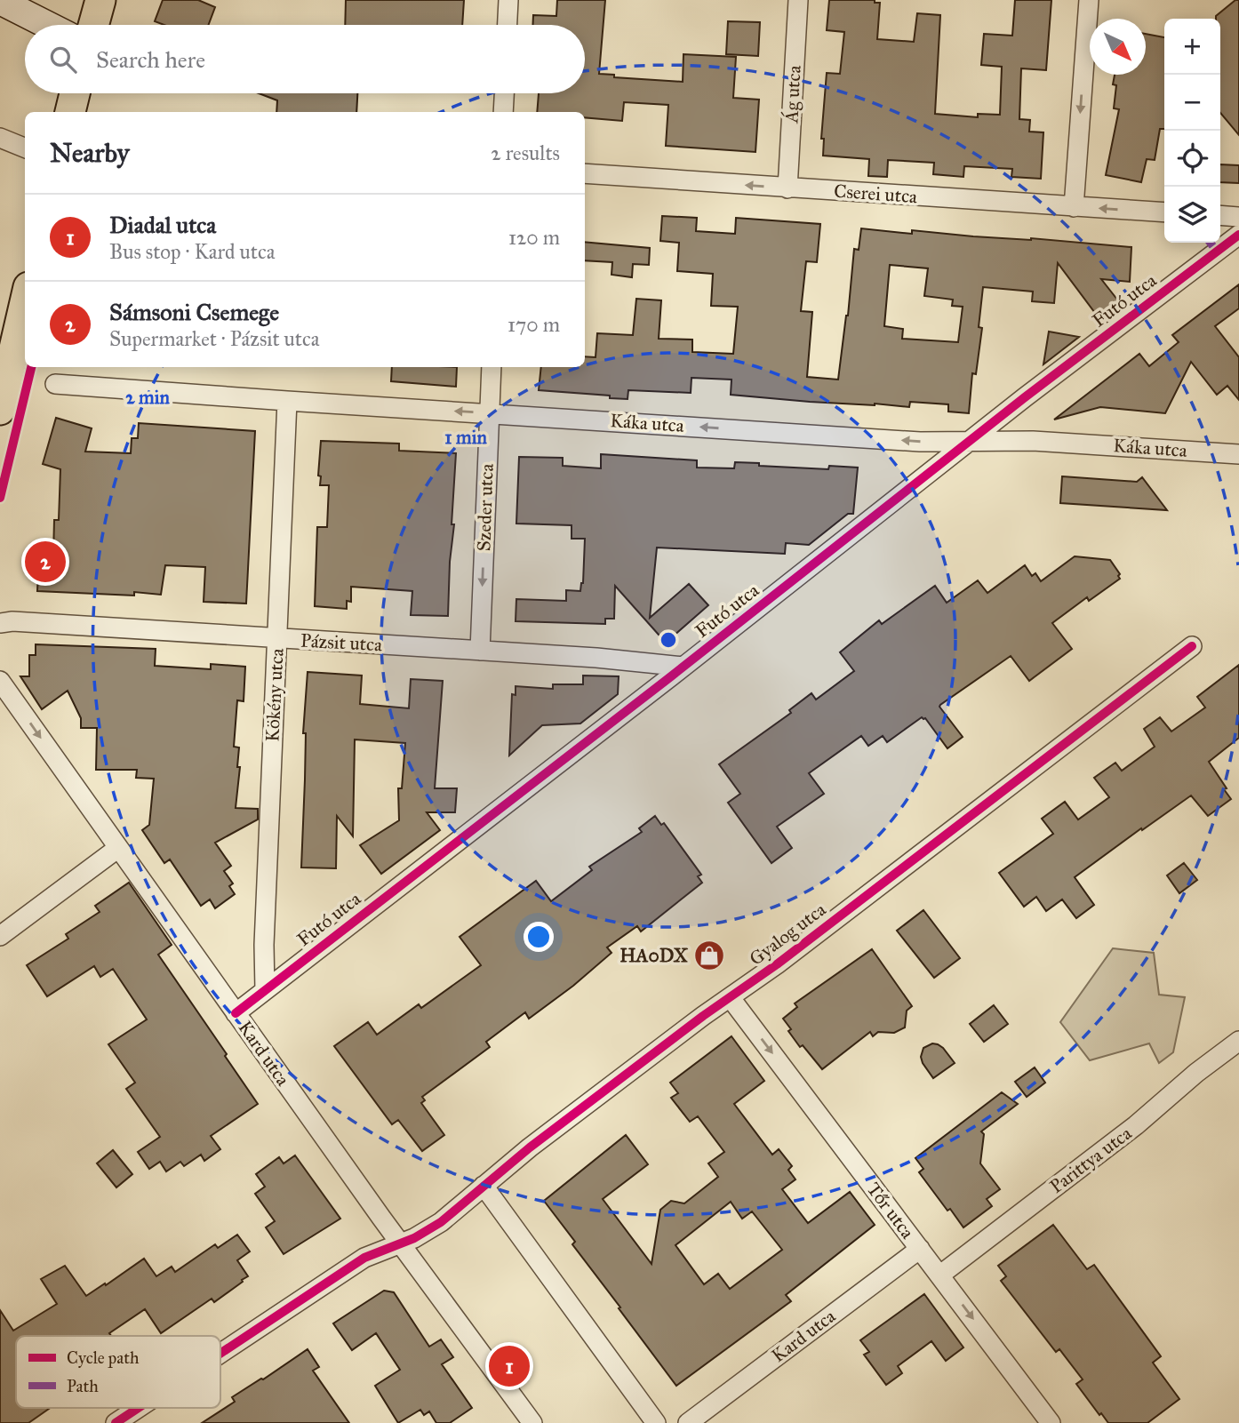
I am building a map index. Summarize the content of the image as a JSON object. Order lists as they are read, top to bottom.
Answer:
{
  "streets": {
    "street": [
      "Ág utca",
      "Cserei utca",
      "Futó utca",
      "Káka utca",
      "Szeder utca",
      "Pázsit utca",
      "Kökény utca",
      "Gyalog utca",
      "Kard utca",
      "Parittya utca",
      "Tőr utca"
    ]
  },
  "crossings": [
    ["Ág utca", "Cserei utca"],
    ["Futó utca", "Káka utca"],
    ["Futó utca", "Pázsit utca"],
    ["Futó utca", "Kökény utca"],
    ["Futó utca", "Kard utca"],
    ["Káka utca", "Szeder utca"],
    ["Káka utca", "Kökény utca"],
    ["Szeder utca", "Pázsit utca"],
    ["Pázsit utca", "Kökény utca"],
    ["Gyalog utca", "Kard utca"],
    ["Gyalog utca", "Tőr utca"],
    ["Kard utca", "Tőr utca"],
    ["Parittya utca", "Tőr utca"]
  ],
  "one_way": [
    "Cserei utca",
    "Káka utca",
    "Szeder utca",
    "Tőr utca"
  ],
  "places": {
    "shop": ["HA0DX"]
  },
  "legend": ["Cycle path", "Path"],
  "north": "bottom right",
  "page": {
    "map_buttons": ["+", "−"],
    "search": "Search here",
    "heading": ["Nearby", "2 results"],
    "list": [
      {
        "mark": "1",
        "name": "Diadal utca",
        "note": "Bus stop · Kard utca",
        "value": "120 m"
      },
      {
        "mark": "2",
        "name": "Sámsoni Csemege",
        "note": "Supermarket · Pázsit utca",
        "value": "170 m"
      }
    ],
    "pins": ["2", "1"]
  },
  "rings": ["2 min", "1 min"]
}
